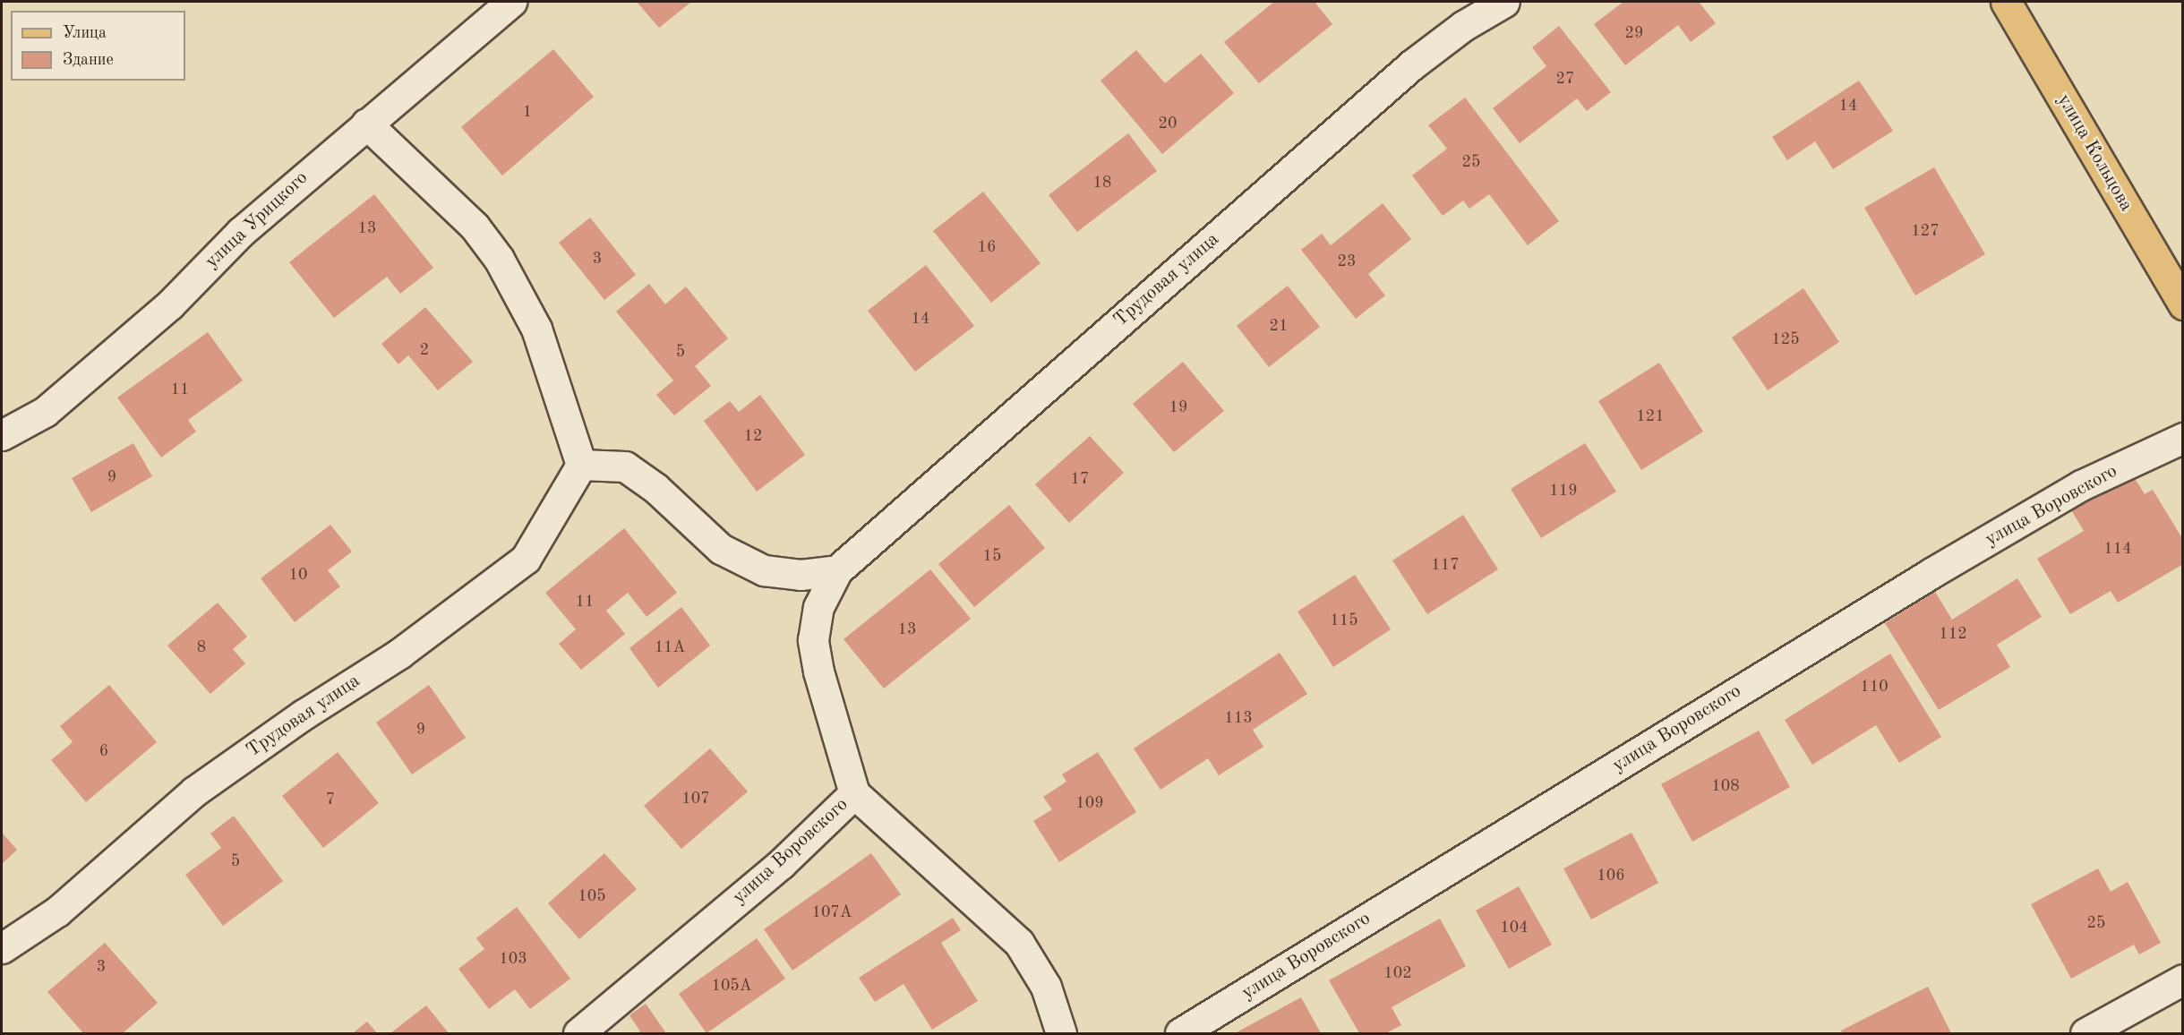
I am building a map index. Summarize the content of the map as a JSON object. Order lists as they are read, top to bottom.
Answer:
{
  "streets": {
    "main road": ["улица Кольцова"],
    "street": ["улица Урицкого", "Трудовая улица", "улица Воровского"]
  },
  "house_numbers": [
    "29",
    "27",
    "14",
    "1",
    "20",
    "25",
    "18",
    "13",
    "127",
    "16",
    "3",
    "23",
    "14",
    "21",
    "125",
    "2",
    "5",
    "11",
    "19",
    "121",
    "12",
    "9",
    "17",
    "119",
    "114",
    "15",
    "117",
    "10",
    "11",
    "115",
    "13",
    "112",
    "8",
    "11А",
    "110",
    "113",
    "9",
    "6",
    "108",
    "107",
    "7",
    "109",
    "5",
    "106",
    "105",
    "107А",
    "25",
    "104",
    "103",
    "3",
    "102",
    "105А"
  ],
  "legend": ["Улица", "Здание"]
}
